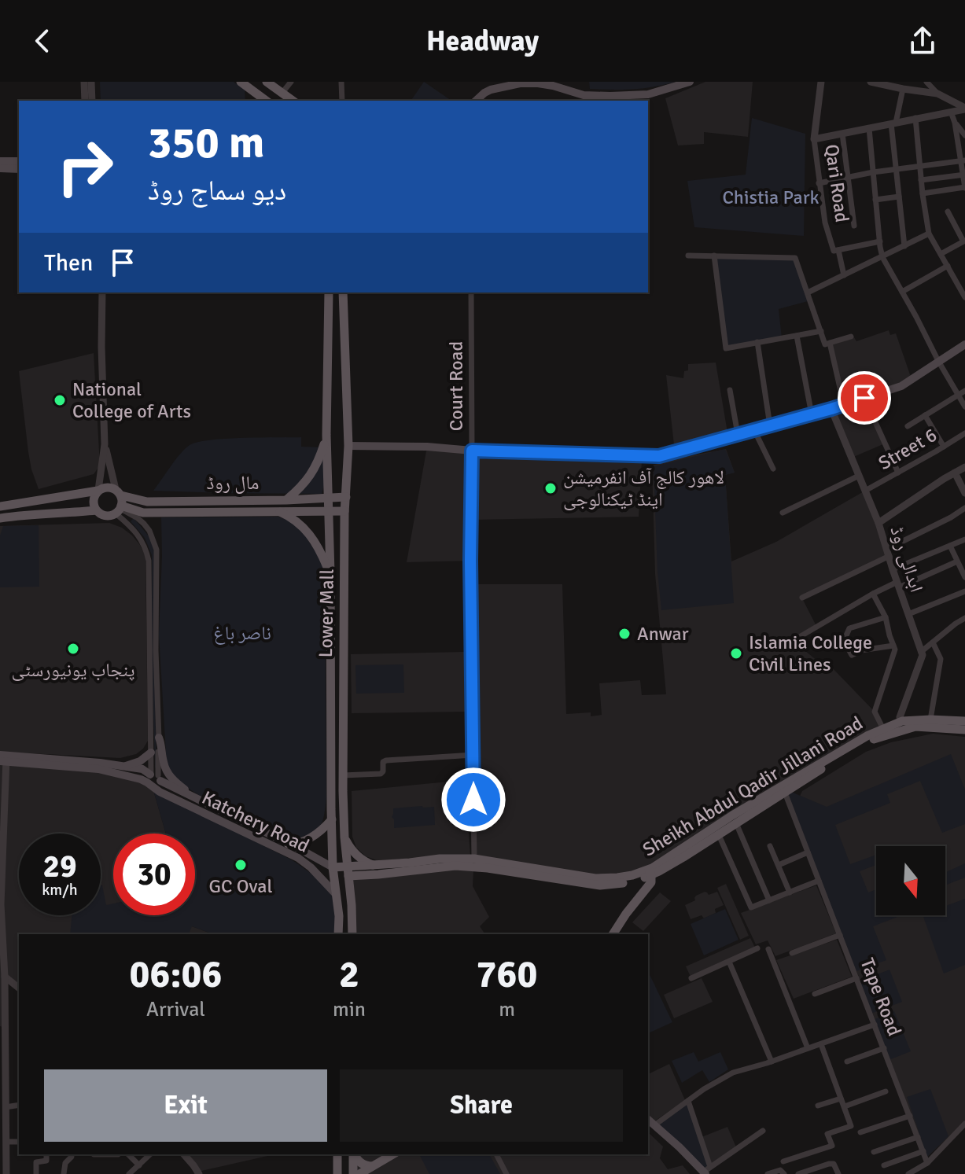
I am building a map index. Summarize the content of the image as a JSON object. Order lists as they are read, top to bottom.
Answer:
{
  "streets": {
    "main road": [
      "مال روڈ",
      "Lower Mall",
      "Sheikh Abdul Qadir Jillani Road",
      "Katchery Road"
    ],
    "street": [
      "Qari Road",
      "Court Road",
      "Street 6",
      "ابدالی روڈ",
      "Tape Road"
    ]
  },
  "crossings": [
    ["Court Road", "Sheikh Abdul Qadir Jillani Road"],
    ["Street 6", "ابدالی روڈ"],
    ["مال روڈ", "Lower Mall"],
    ["Lower Mall", "Sheikh Abdul Qadir Jillani Road"],
    ["Lower Mall", "Katchery Road"],
    ["Sheikh Abdul Qadir Jillani Road", "Katchery Road"],
    ["Sheikh Abdul Qadir Jillani Road", "Tape Road"]
  ],
  "parks": ["Chistia Park", "ناصر باغ"],
  "places": [
    "National College of Arts",
    "لاھور کالج آف انفرمیشن اینڈ ٹیکنالوجی",
    "Anwar",
    "پنجاب یونیورسٹی",
    "Islamia College Civil Lines",
    "GC Oval"
  ],
  "north": "bottom",
  "page": {
    "header": "Headway",
    "turn": ["350 m", "دیو سماج روڈ"],
    "then": "Then",
    "speed": "29 km/h",
    "limit": "30",
    "eta": [
      "06:06",
      "Arrival",
      "2",
      "min",
      "760",
      "m"
    ],
    "buttons": ["Exit", "Share"]
  }
}
